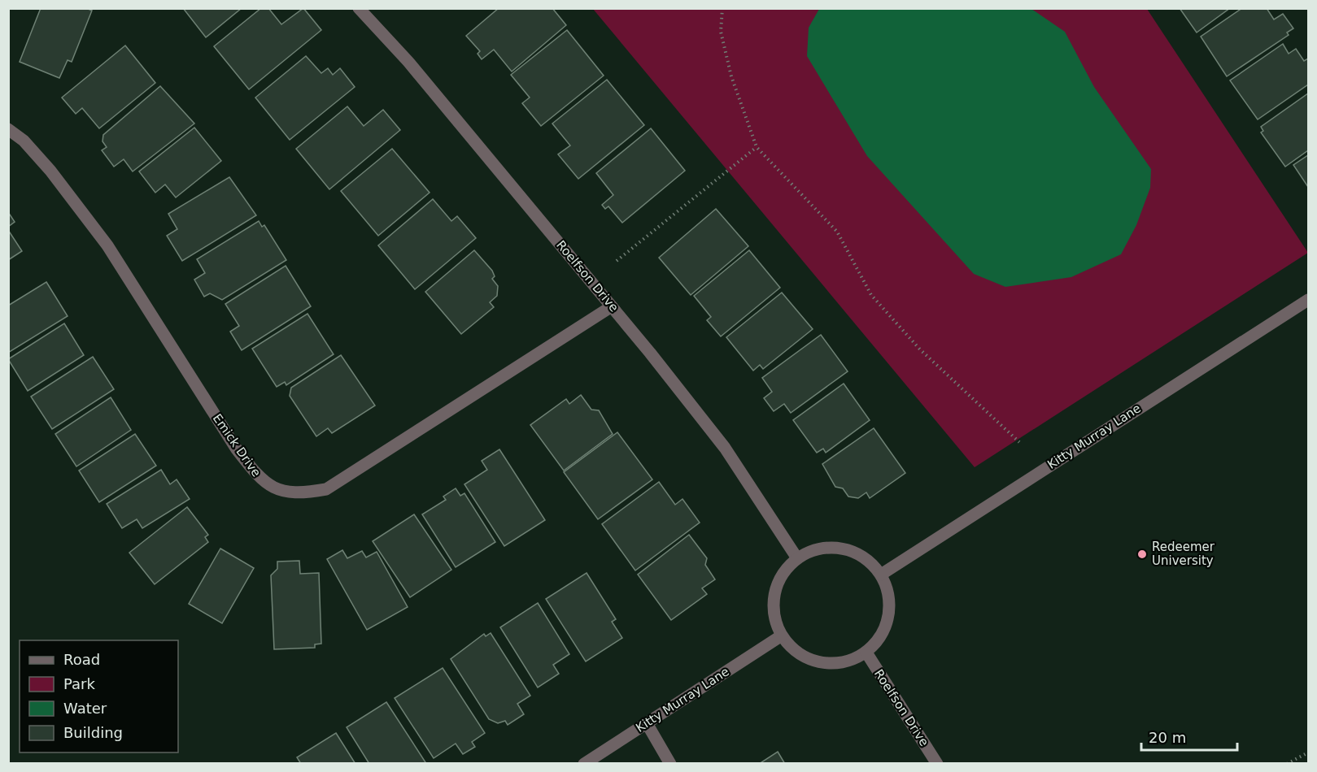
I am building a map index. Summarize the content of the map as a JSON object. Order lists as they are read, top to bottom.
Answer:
{
  "streets": {
    "street": ["Roelfson Drive", "Kitty Murray Lane", "Emick Drive"]
  },
  "crossings": [
    ["Roelfson Drive", "Kitty Murray Lane"],
    ["Roelfson Drive", "Emick Drive"]
  ],
  "places": ["Redeemer University"],
  "legend": [
    "Road",
    "Park",
    "Water",
    "Building"
  ],
  "scale_bar": "20 m"
}
